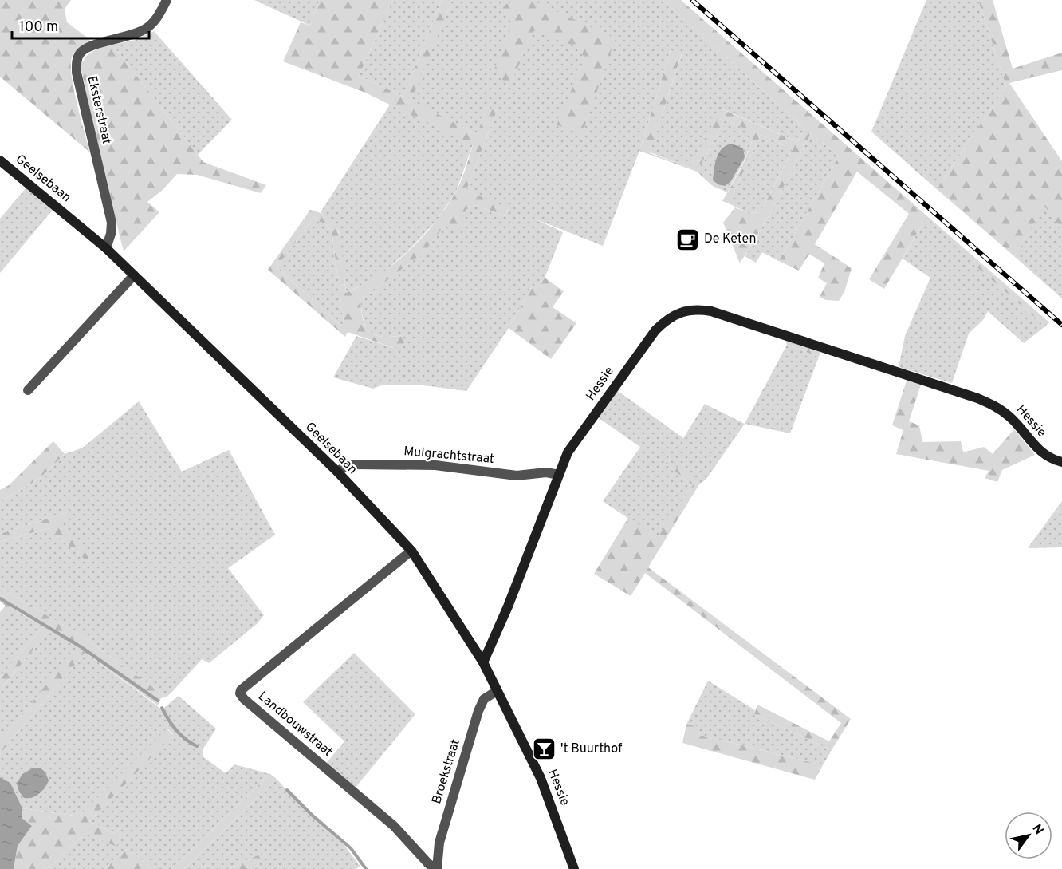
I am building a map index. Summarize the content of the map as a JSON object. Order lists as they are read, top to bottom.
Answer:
{
  "streets": {
    "street": [
      "Eksterstraat",
      "Geelsebaan",
      "Hessie",
      "Mulgrachtstraat",
      "Landbouwstraat",
      "Broekstraat"
    ]
  },
  "crossings": [
    ["Eksterstraat", "Geelsebaan"],
    ["Geelsebaan", "Hessie"],
    ["Geelsebaan", "Mulgrachtstraat"],
    ["Geelsebaan", "Landbouwstraat"],
    ["Hessie", "Mulgrachtstraat"],
    ["Hessie", "Broekstraat"],
    ["Landbouwstraat", "Broekstraat"]
  ],
  "places": {
    "cafe": ["De Keten"],
    "bar": ["'t Buurthof"]
  },
  "scale_bar": "100 m",
  "north": "top right"
}
